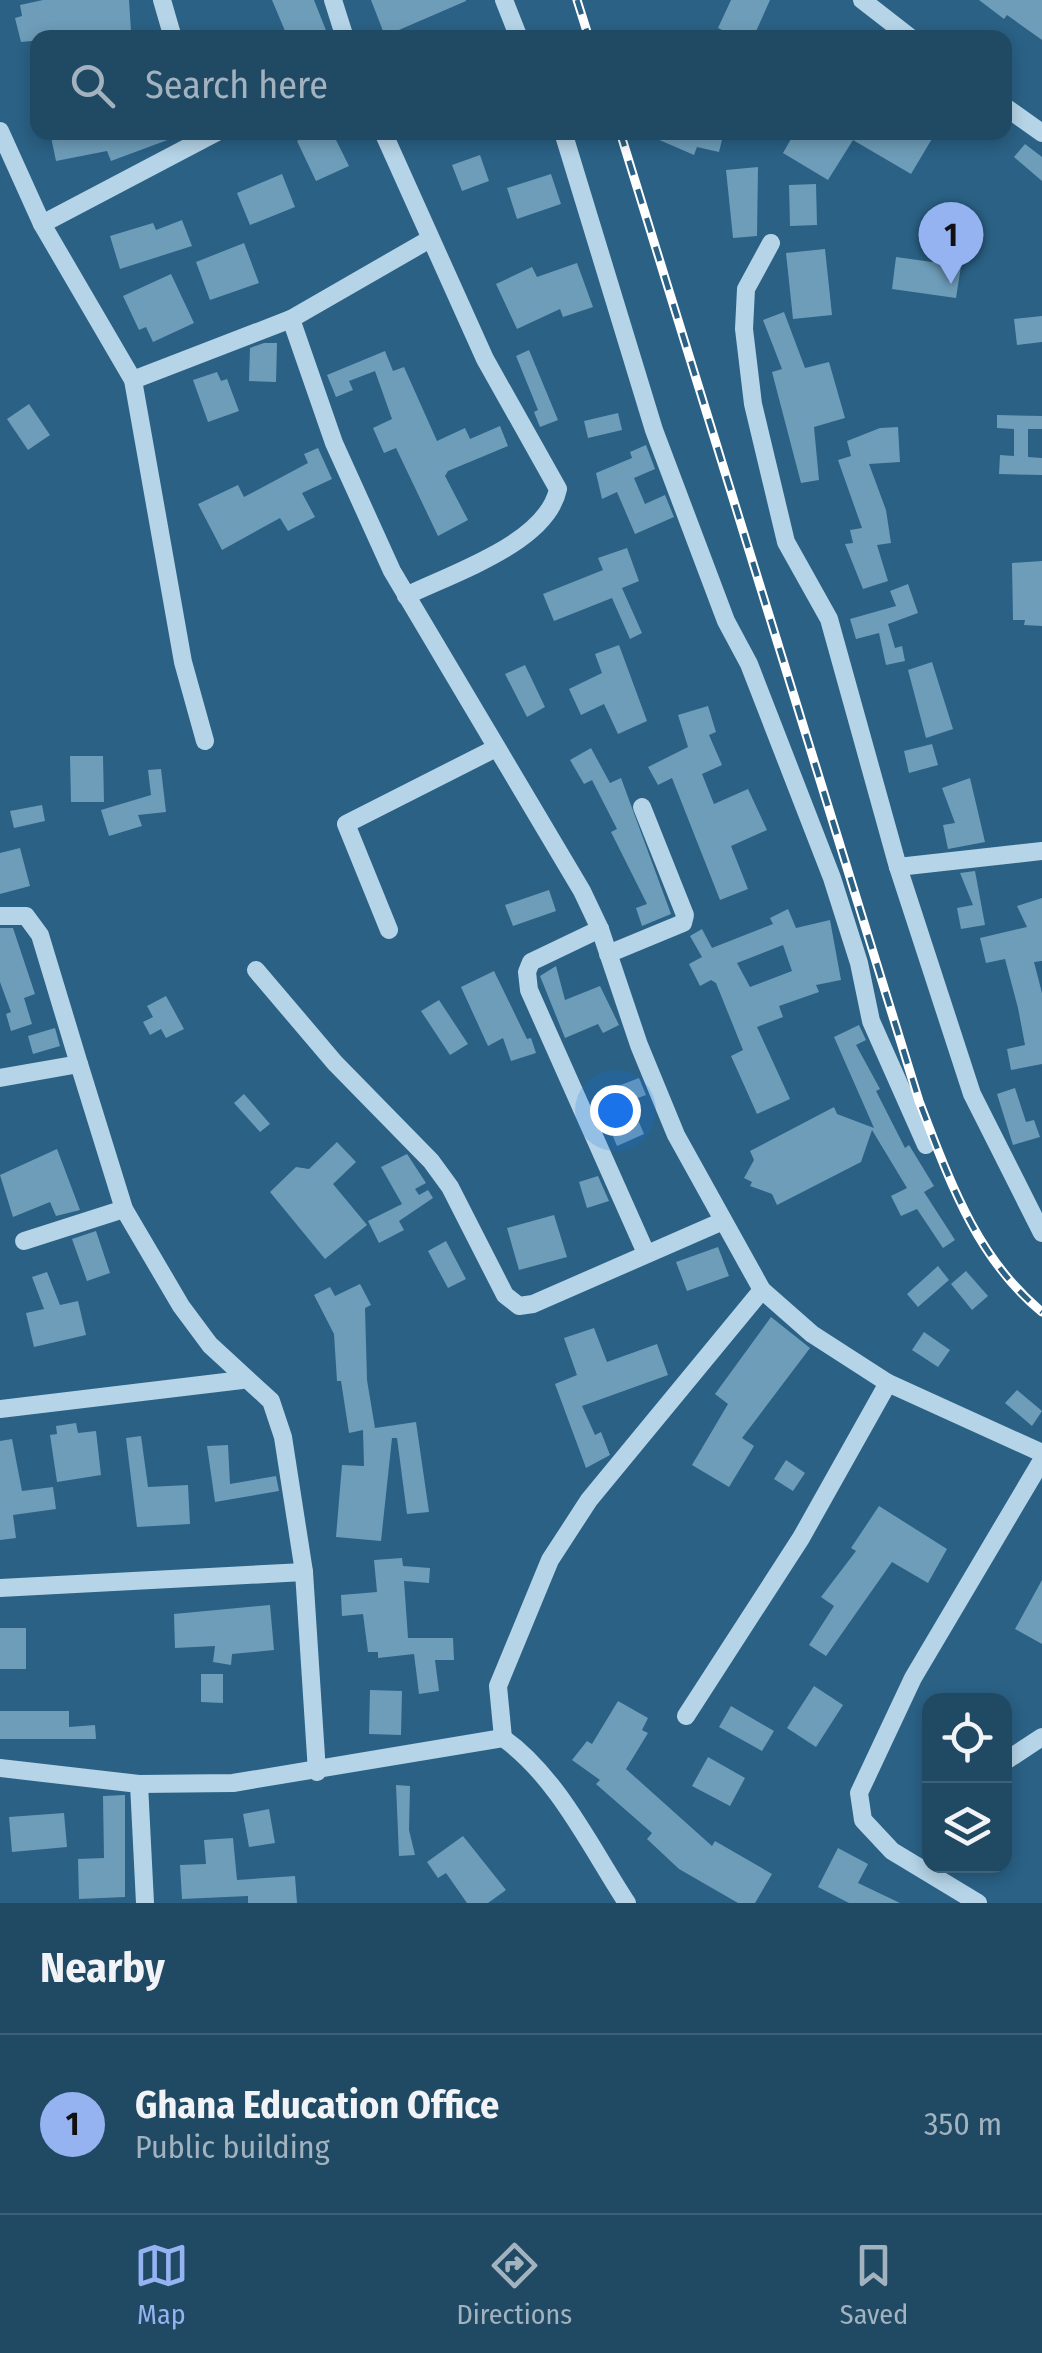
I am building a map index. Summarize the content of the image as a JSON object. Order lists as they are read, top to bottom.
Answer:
{
  "page": {
    "search": "Search here",
    "pins": "1",
    "heading": "Nearby",
    "list": [
      {
        "mark": "1",
        "name": "Ghana Education Office",
        "note": "Public building",
        "value": "350 m"
      }
    ],
    "nav": ["Map", "Directions", "Saved"]
  }
}
